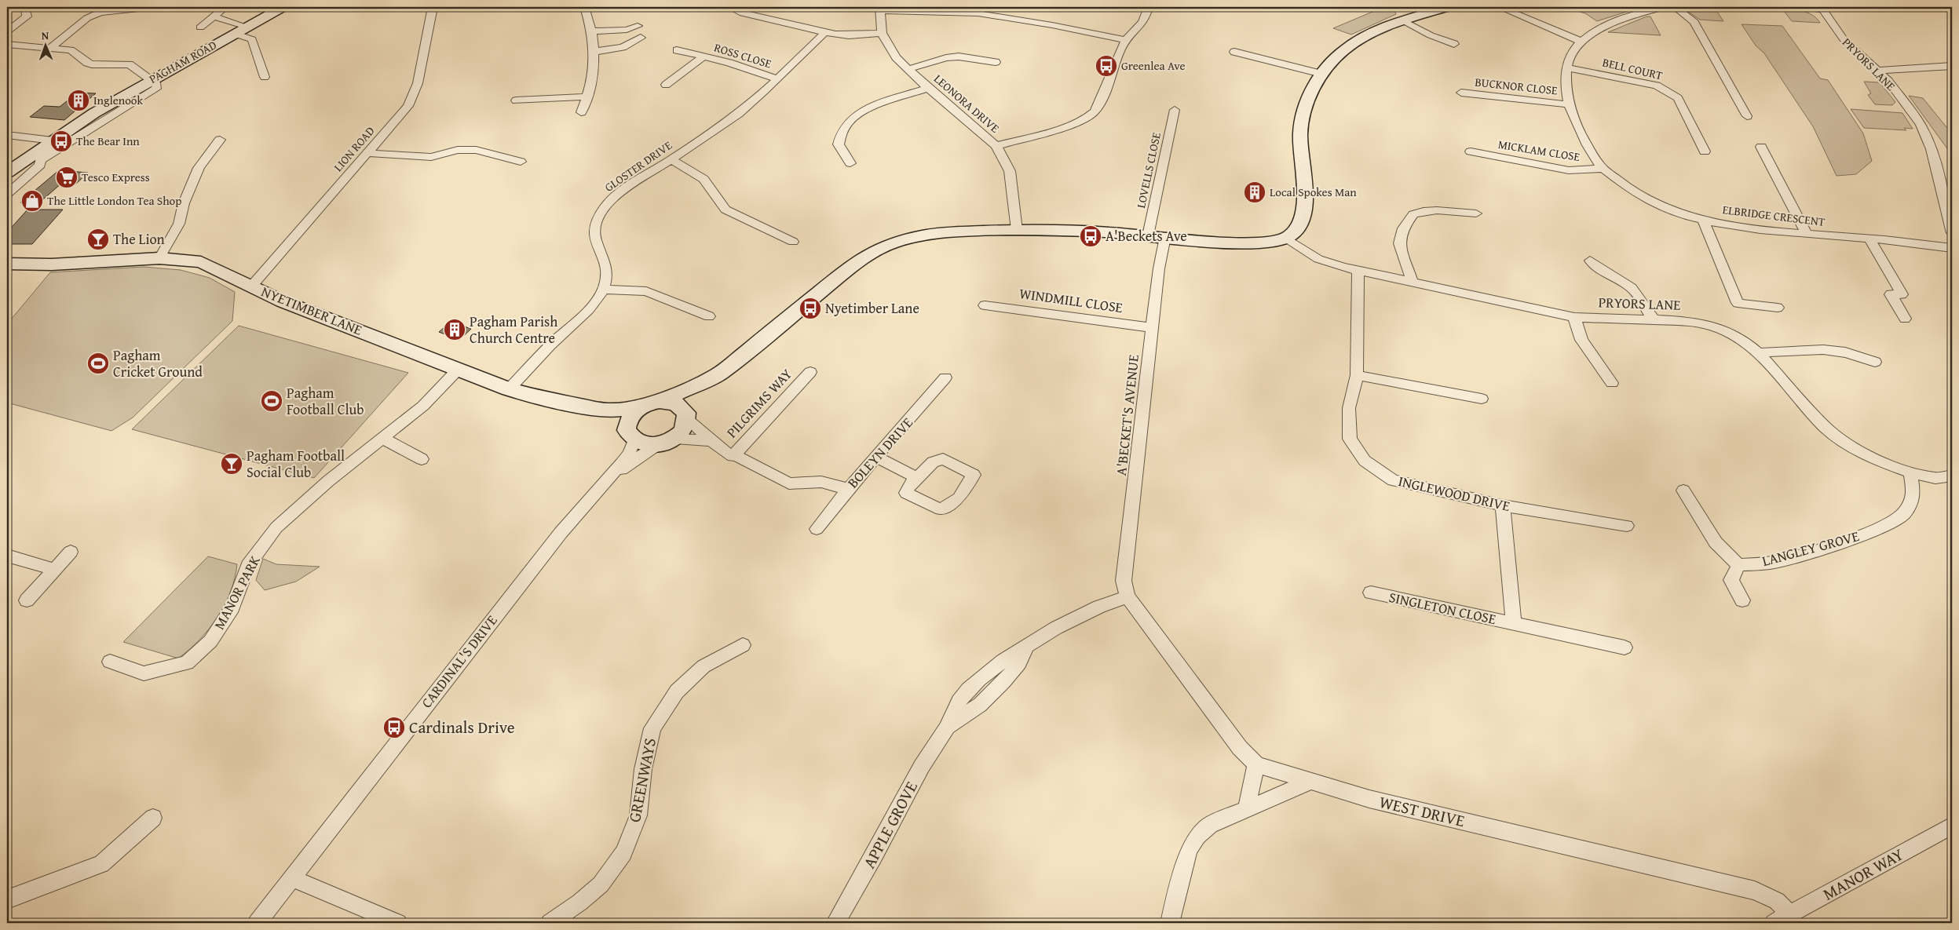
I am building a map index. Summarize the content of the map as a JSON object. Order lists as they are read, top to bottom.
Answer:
{
  "streets": {
    "street": [
      "ROSS CLOSE",
      "PAGHAM ROAD",
      "PRYORS LANE",
      "BELL COURT",
      "BUCKNOR CLOSE",
      "LEONORA DRIVE",
      "LION ROAD",
      "MICKLAM CLOSE",
      "GLOSTER DRIVE",
      "LOVELLS CLOSE",
      "ELBRIDGE CRESCENT",
      "WINDMILL CLOSE",
      "NYETIMBER LANE",
      "PILGRIMS WAY",
      "A'BECKET'S AVENUE",
      "BOLEYN DRIVE",
      "INGLEWOOD DRIVE",
      "LANGLEY GROVE",
      "MANOR PARK",
      "SINGLETON CLOSE",
      "CARDINAL'S DRIVE",
      "GREENWAYS",
      "WEST DRIVE",
      "APPLE GROVE",
      "MANOR WAY"
    ]
  },
  "crossings": [
    ["ROSS CLOSE", "GLOSTER DRIVE"],
    ["PRYORS LANE", "NYETIMBER LANE"],
    ["PRYORS LANE", "INGLEWOOD DRIVE"],
    ["PRYORS LANE", "LANGLEY GROVE"],
    ["BELL COURT", "ELBRIDGE CRESCENT"],
    ["BUCKNOR CLOSE", "ELBRIDGE CRESCENT"],
    ["LEONORA DRIVE", "NYETIMBER LANE"],
    ["LION ROAD", "NYETIMBER LANE"],
    ["MICKLAM CLOSE", "ELBRIDGE CRESCENT"],
    ["GLOSTER DRIVE", "NYETIMBER LANE"],
    ["LOVELLS CLOSE", "NYETIMBER LANE"],
    ["WINDMILL CLOSE", "A'BECKET'S AVENUE"],
    ["NYETIMBER LANE", "A'BECKET'S AVENUE"],
    ["NYETIMBER LANE", "MANOR PARK"],
    ["NYETIMBER LANE", "CARDINAL'S DRIVE"],
    ["A'BECKET'S AVENUE", "WEST DRIVE"],
    ["A'BECKET'S AVENUE", "APPLE GROVE"],
    ["INGLEWOOD DRIVE", "SINGLETON CLOSE"],
    ["WEST DRIVE", "APPLE GROVE"],
    ["WEST DRIVE", "MANOR WAY"]
  ],
  "places": {
    "bus stop": [
      "Greenlea Ave",
      "The Bear Inn",
      "A'Beckets Ave",
      "Nyetimber Lane",
      "Cardinals Drive"
    ],
    "building": ["Inglenook", "Local Spokes Man", "Pagham Parish Church Centre"],
    "supermarket": ["Tesco Express"],
    "shop": ["The Little London Tea Shop"],
    "bar": ["The Lion", "Pagham Football Social Club"],
    "sports": ["Pagham Cricket Ground", "Pagham Football Club"]
  },
  "north": "top"
}
